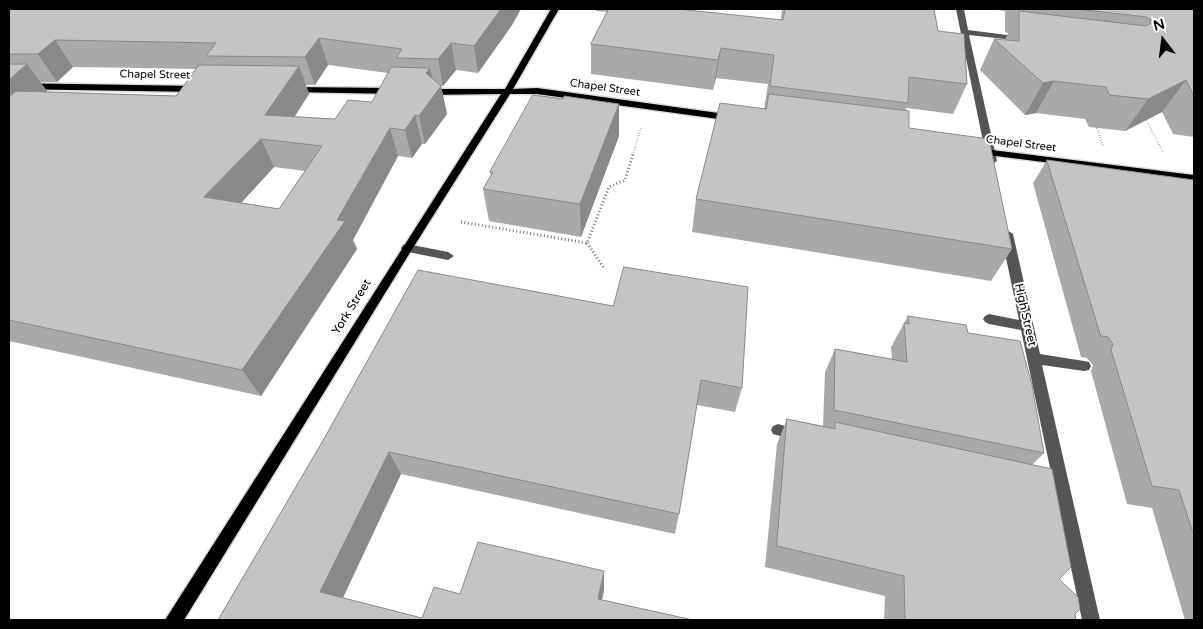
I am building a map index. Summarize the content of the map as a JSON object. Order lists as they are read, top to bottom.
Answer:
{
  "streets": {
    "main road": ["Chapel Street", "York Street"],
    "street": ["High Street"]
  },
  "crossings": [
    ["Chapel Street", "York Street"]
  ],
  "north": "top"
}
